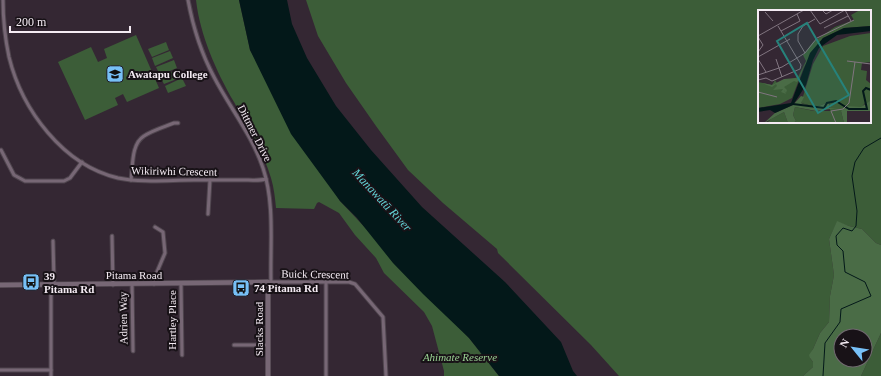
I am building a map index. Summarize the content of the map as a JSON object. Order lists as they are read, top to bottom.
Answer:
{
  "streets": {
    "street": [
      "Dittmer Drive",
      "Wikiriwhi Crescent",
      "Buick Crescent",
      "Pitama Road",
      "Adrien Way",
      "Hartley Place",
      "Slacks Road"
    ]
  },
  "crossings": [
    ["Dittmer Drive", "Wikiriwhi Crescent"],
    ["Dittmer Drive", "Buick Crescent"],
    ["Dittmer Drive", "Pitama Road"],
    ["Dittmer Drive", "Slacks Road"],
    ["Buick Crescent", "Pitama Road"],
    ["Buick Crescent", "Slacks Road"],
    ["Pitama Road", "Adrien Way"],
    ["Pitama Road", "Hartley Place"],
    ["Pitama Road", "Slacks Road"]
  ],
  "water": ["Manawatū River"],
  "parks": ["Ahimate Reserve"],
  "places": {
    "school or university": ["Awatapu College"],
    "bus stop": ["39 Pitama Rd", "74 Pitama Rd"]
  },
  "scale_bar": "200 m",
  "north": "top left"
}
